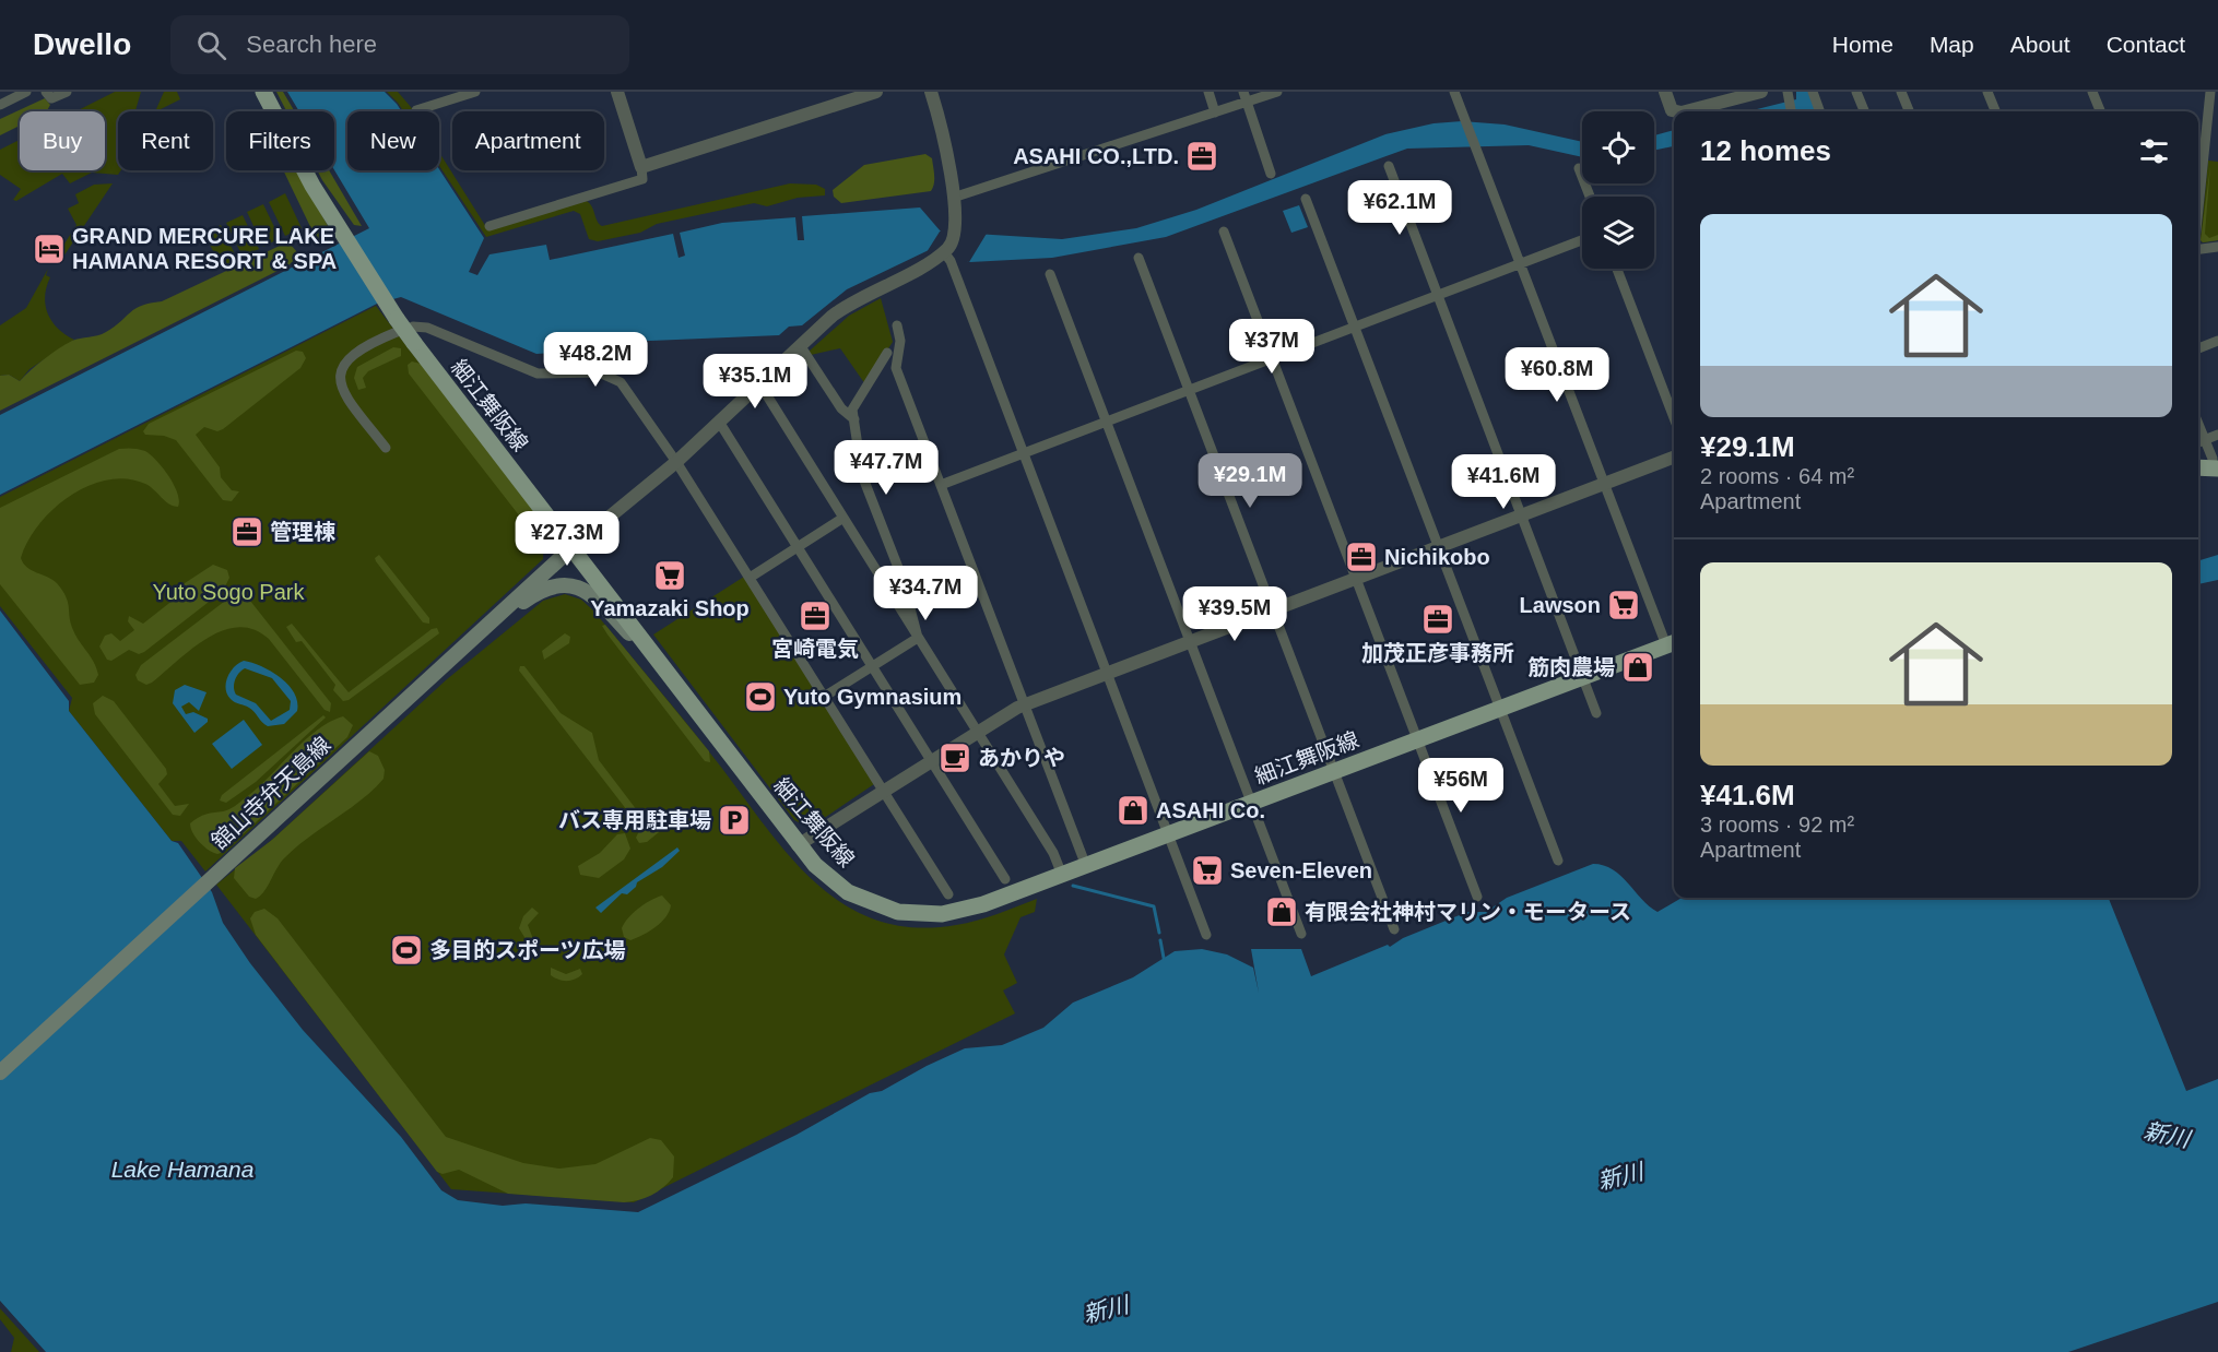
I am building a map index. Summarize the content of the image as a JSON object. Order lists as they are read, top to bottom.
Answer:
{
  "streets": {
    "main road": ["細江舞阪線", "舘山寺弁天島線"]
  },
  "crossings": [
    ["細江舞阪線", "舘山寺弁天島線"]
  ],
  "water": ["新川", "Lake Hamana"],
  "parks": ["Yuto Sogo Park"],
  "places": {
    "office": [
      "ASAHI CO.,LTD.",
      "管理棟",
      "Nichikobo",
      "宮崎電気",
      "加茂正彦事務所"
    ],
    "hotel": ["GRAND MERCURE LAKE HAMANA RESORT & SPA"],
    "supermarket": ["Yamazaki Shop", "Lawson", "Seven-Eleven"],
    "shop": ["筋肉農場", "ASAHI Co.", "有限会社神村マリン・モータース"],
    "sports": ["Yuto Gymnasium", "多目的スポーツ広場"],
    "cafe": ["あかりや"],
    "parking": ["バス専用駐車場"]
  },
  "page": {
    "header": "Dwello",
    "search": "Search here",
    "nav": [
      "Home",
      "Map",
      "About",
      "Contact"
    ],
    "chip": [
      "Buy",
      "Rent",
      "Filters",
      "New",
      "Apartment"
    ],
    "heading": "12 homes",
    "price": [
      "¥62.1M",
      "¥37M",
      "¥48.2M",
      "¥60.8M",
      "¥35.1M",
      "¥47.7M",
      "¥29.1M",
      "¥41.6M",
      "¥27.3M",
      "¥34.7M",
      "¥39.5M",
      "¥56M"
    ],
    "list": [
      {
        "name": "¥29.1M",
        "note": "2 rooms · 64 m² · Apartment"
      },
      {
        "name": "¥41.6M",
        "note": "3 rooms · 92 m² · Apartment"
      }
    ]
  }
}
